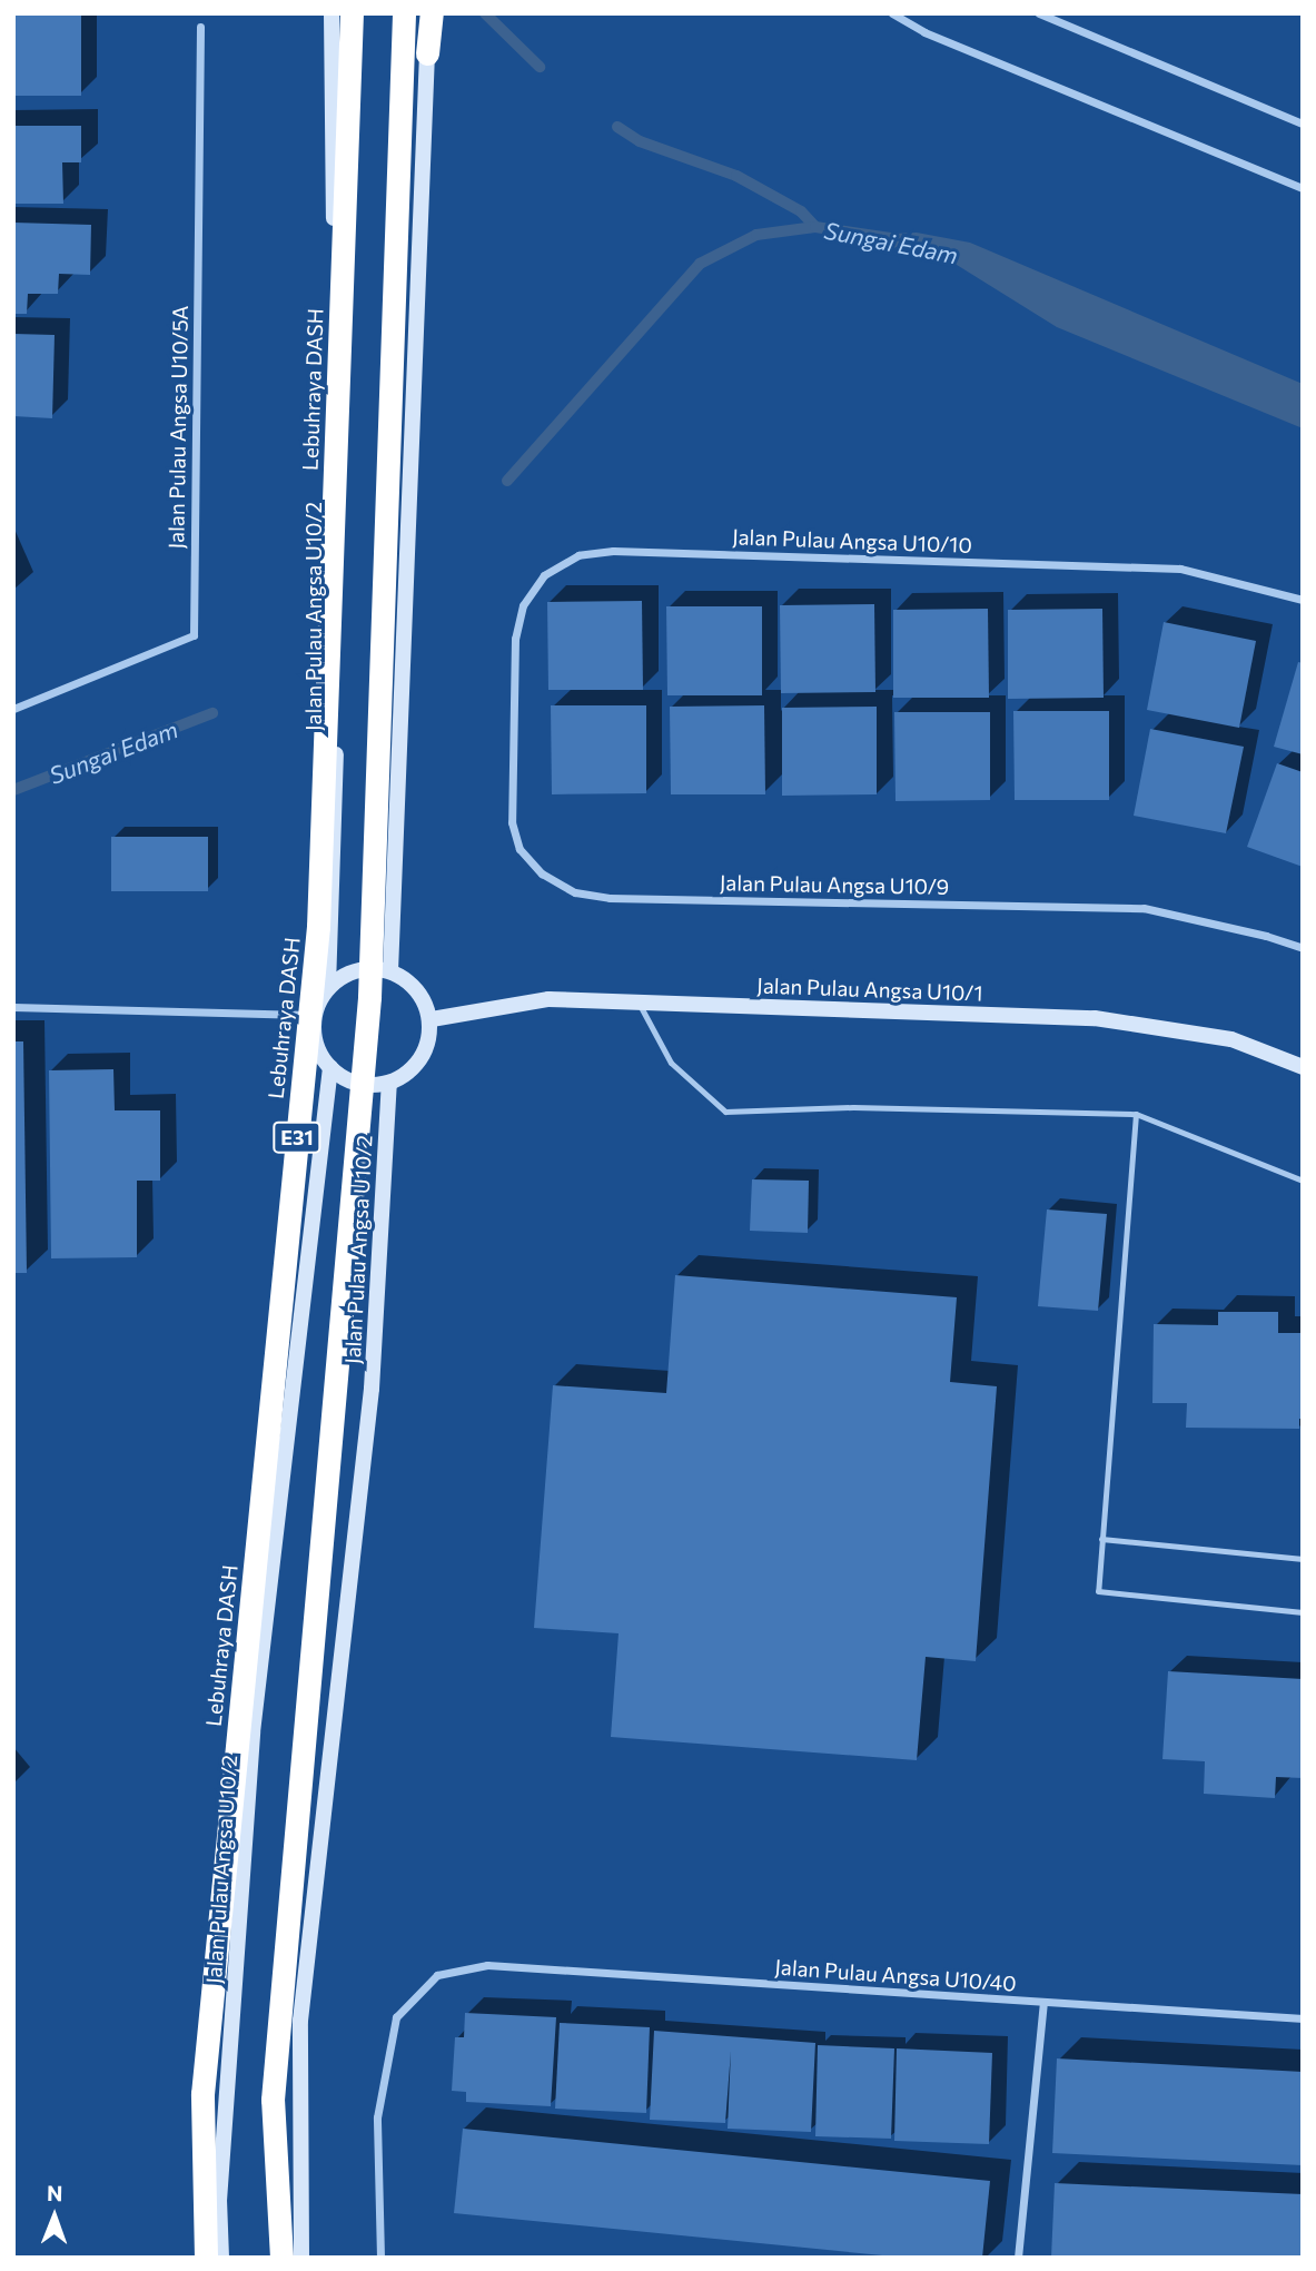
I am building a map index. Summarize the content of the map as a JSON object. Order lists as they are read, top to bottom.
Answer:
{
  "streets": {
    "highway": ["Lebuhraya DASH", "E31"],
    "street": [
      "Jalan Pulau Angsa U10/5A",
      "Jalan Pulau Angsa U10/10",
      "Jalan Pulau Angsa U10/2",
      "Jalan Pulau Angsa U10/9",
      "Jalan Pulau Angsa U10/1",
      "Jalan Pulau Angsa U10/40"
    ]
  },
  "crossings": [
    ["Jalan Pulau Angsa U10/10", "Jalan Pulau Angsa U10/9"],
    ["Jalan Pulau Angsa U10/2", "Jalan Pulau Angsa U10/1"]
  ],
  "water": ["Sungai Edam"],
  "north": "top"
}
